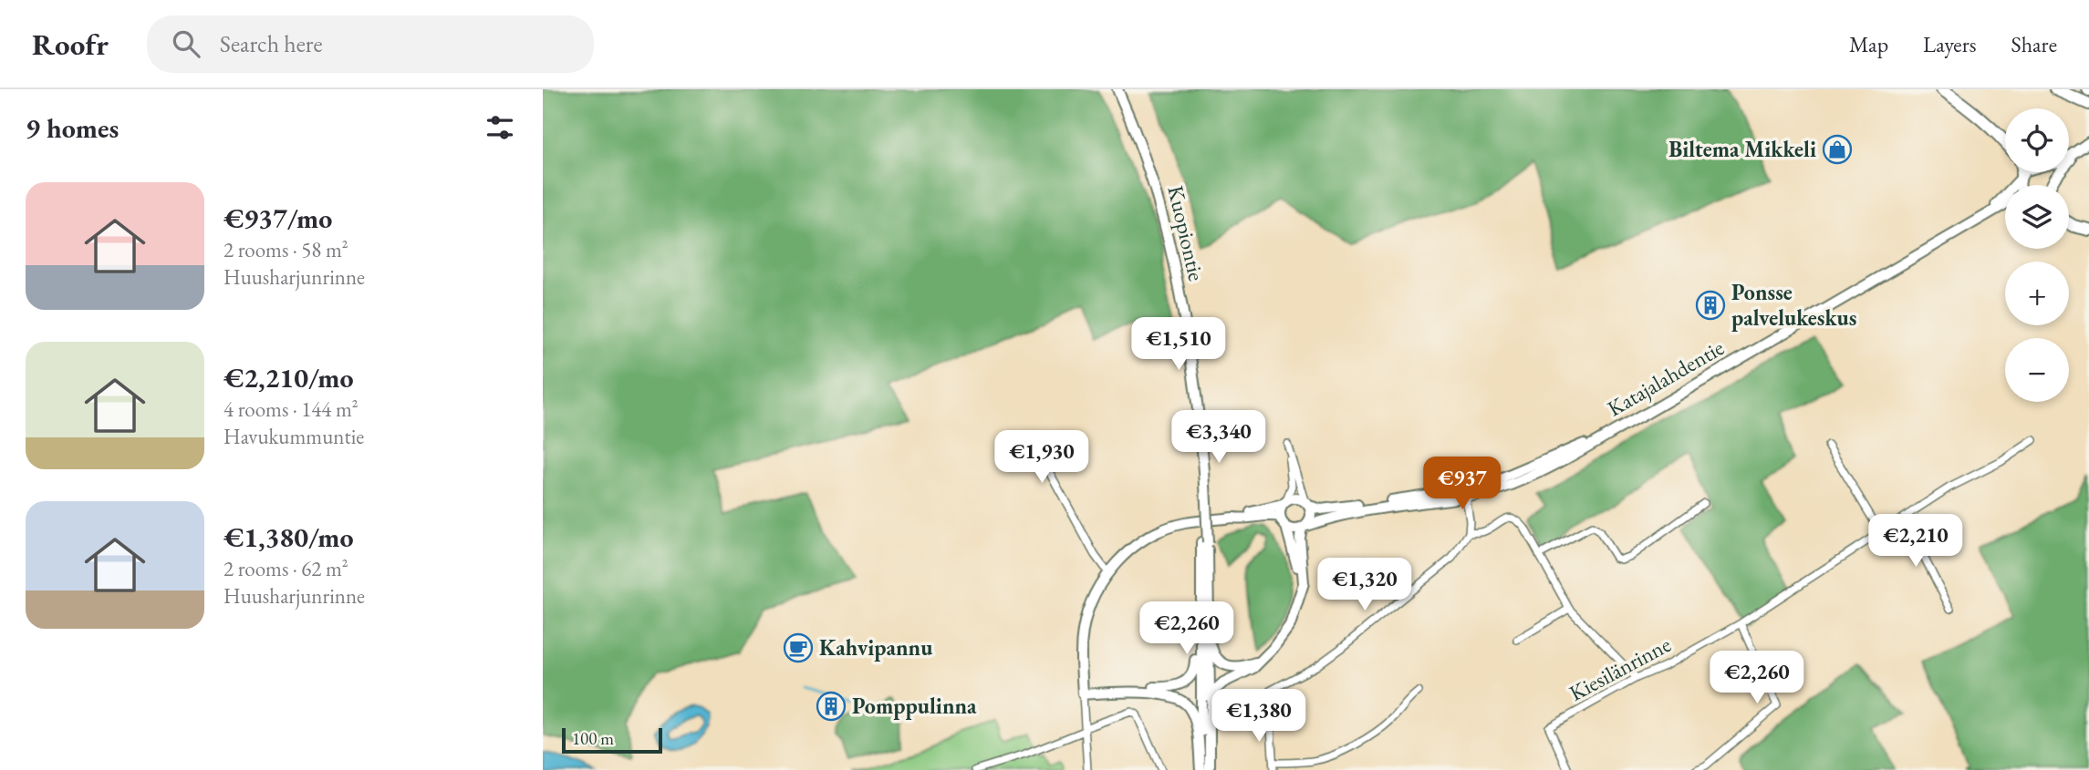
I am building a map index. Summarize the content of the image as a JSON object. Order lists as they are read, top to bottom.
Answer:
{
  "streets": {
    "street": ["Kuopiontie", "Katajalahdentie", "Kiesilänrinne"]
  },
  "places": {
    "shop": ["Biltema Mikkeli"],
    "building": ["Ponsse palvelukeskus", "Pomppulinna"],
    "cafe": ["Kahvipannu"]
  },
  "scale_bar": "100 m",
  "page": {
    "header": "Roofr",
    "search": "Search here",
    "nav": ["Map", "Layers", "Share"],
    "heading": "9 homes",
    "map_buttons": ["+", "−"],
    "list": [
      {
        "name": "€937/mo",
        "note": "2 rooms · 58 m² · Huusharjunrinne"
      },
      {
        "name": "€2,210/mo",
        "note": "4 rooms · 144 m² · Havukummuntie"
      },
      {
        "name": "€1,380/mo",
        "note": "2 rooms · 62 m² · Huusharjunrinne"
      }
    ],
    "price": [
      "€1,510",
      "€3,340",
      "€1,930",
      "€937",
      "€2,210",
      "€1,320",
      "€2,260",
      "€2,260",
      "€1,380"
    ],
    "scale": "100 m"
  }
}
